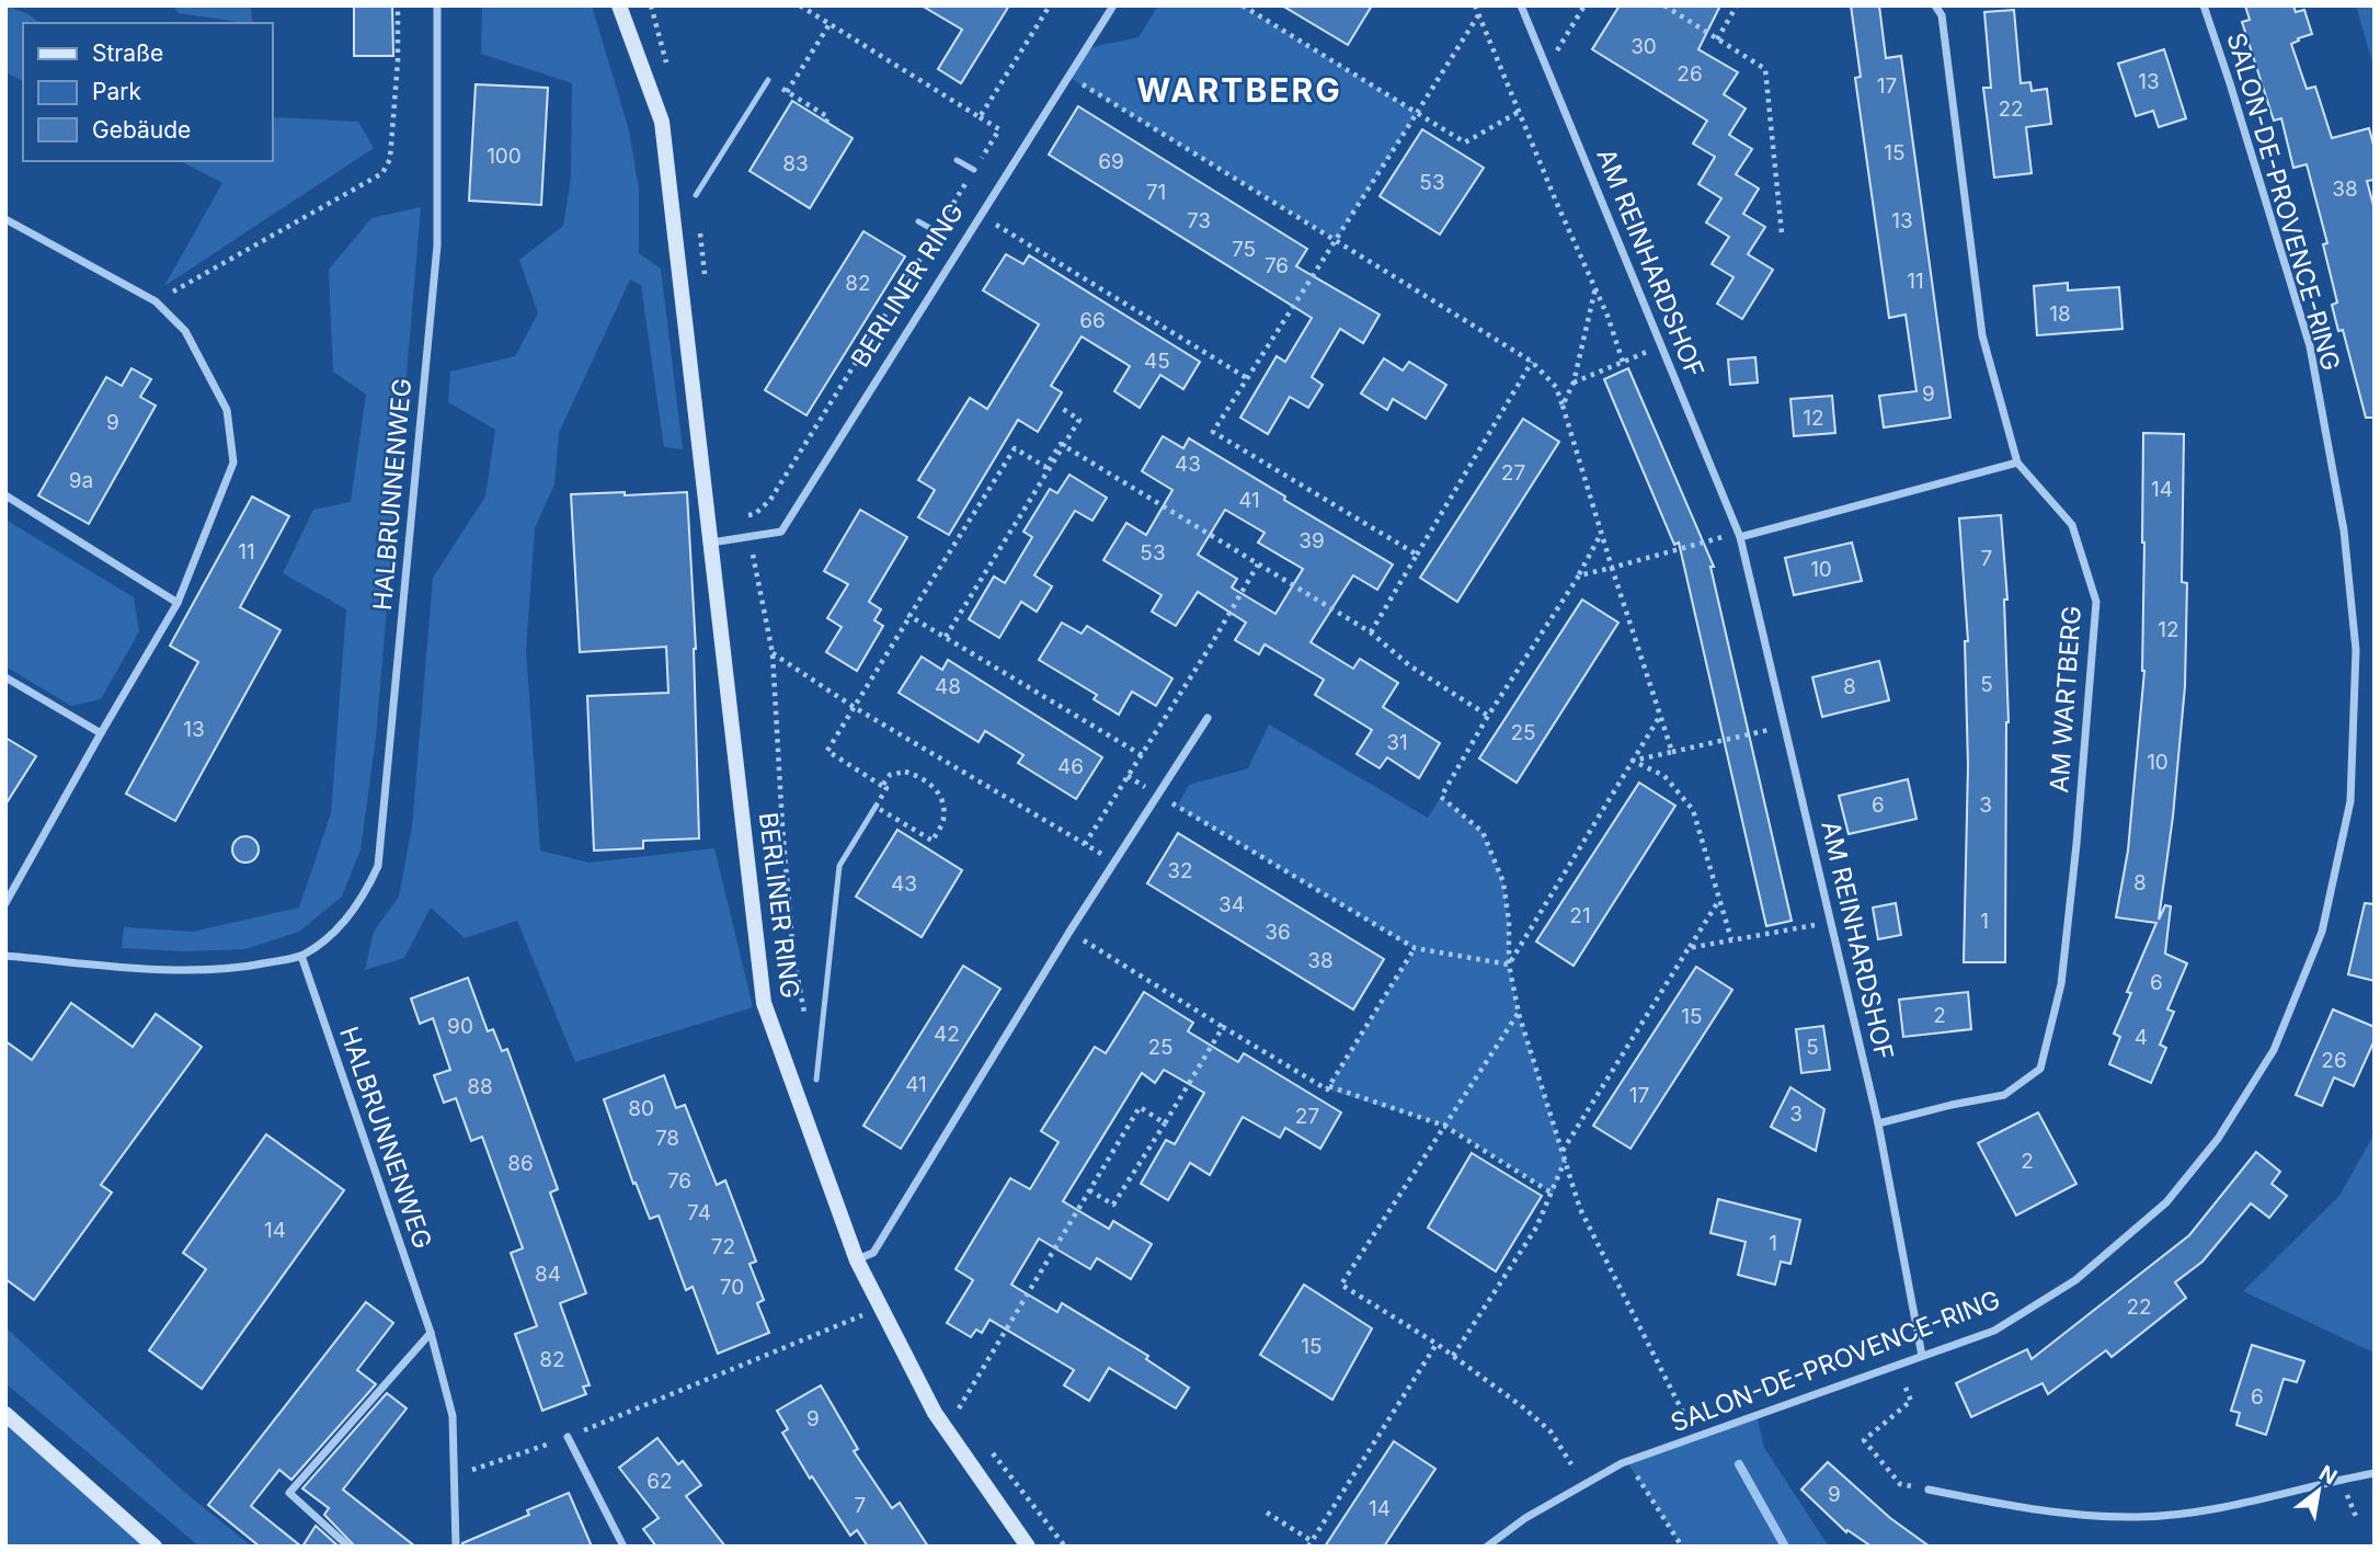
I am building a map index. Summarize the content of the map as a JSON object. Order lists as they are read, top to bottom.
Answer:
{
  "streets": {
    "street": [
      "SALON-DE-PROVENCE-RING",
      "AM REINHARDSHOF",
      "BERLINER RING",
      "HALBRUNNENWEG",
      "AM WARTBERG"
    ]
  },
  "crossings": [
    ["SALON-DE-PROVENCE-RING", "AM REINHARDSHOF"],
    ["AM REINHARDSHOF", "AM WARTBERG"]
  ],
  "districts": ["WARTBERG"],
  "house_numbers": [
    "30",
    "26",
    "13",
    "17",
    "22",
    "15",
    "100",
    "69",
    "83",
    "53",
    "38",
    "71",
    "73",
    "13",
    "75",
    "76",
    "11",
    "82",
    "18",
    "66",
    "45",
    "9",
    "12",
    "9",
    "43",
    "27",
    "9a",
    "14",
    "41",
    "39",
    "11",
    "53",
    "7",
    "10",
    "12",
    "5",
    "48",
    "8",
    "13",
    "25",
    "31",
    "10",
    "46",
    "6",
    "3",
    "32",
    "8",
    "43",
    "34",
    "21",
    "1",
    "36",
    "38",
    "6",
    "2",
    "15",
    "90",
    "42",
    "4",
    "25",
    "5",
    "26",
    "41",
    "88",
    "17",
    "80",
    "3",
    "27",
    "78",
    "2",
    "86",
    "76",
    "74",
    "14",
    "1",
    "72",
    "84",
    "70",
    "22",
    "15",
    "82",
    "6",
    "9",
    "62",
    "9",
    "7",
    "14"
  ],
  "legend": ["Straße", "Park", "Gebäude"],
  "north": "top right"
}
